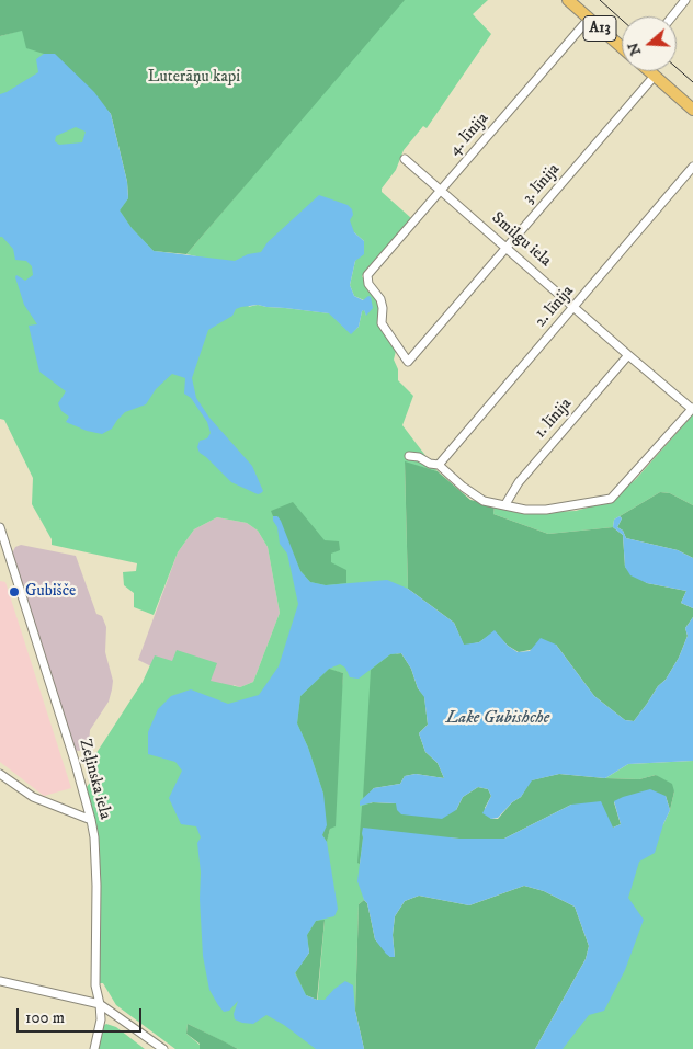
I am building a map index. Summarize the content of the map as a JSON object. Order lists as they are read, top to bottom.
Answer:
{
  "streets": {
    "main road": ["A13"],
    "street": [
      "4. līnija",
      "3. līnija",
      "Smilgu iela",
      "2. līnija",
      "1. līnija",
      "Zeļinska iela"
    ]
  },
  "crossings": [
    ["A13", "4. līnija"],
    ["4. līnija", "3. līnija"],
    ["4. līnija", "Smilgu iela"],
    ["3. līnija", "Smilgu iela"],
    ["Smilgu iela", "2. līnija"],
    ["Smilgu iela", "1. līnija"]
  ],
  "water": ["Lake Gubishche"],
  "parks": ["Luterāņu kapi"],
  "places": ["Gubišče"],
  "scale_bar": "100 m",
  "north": "left"
}
